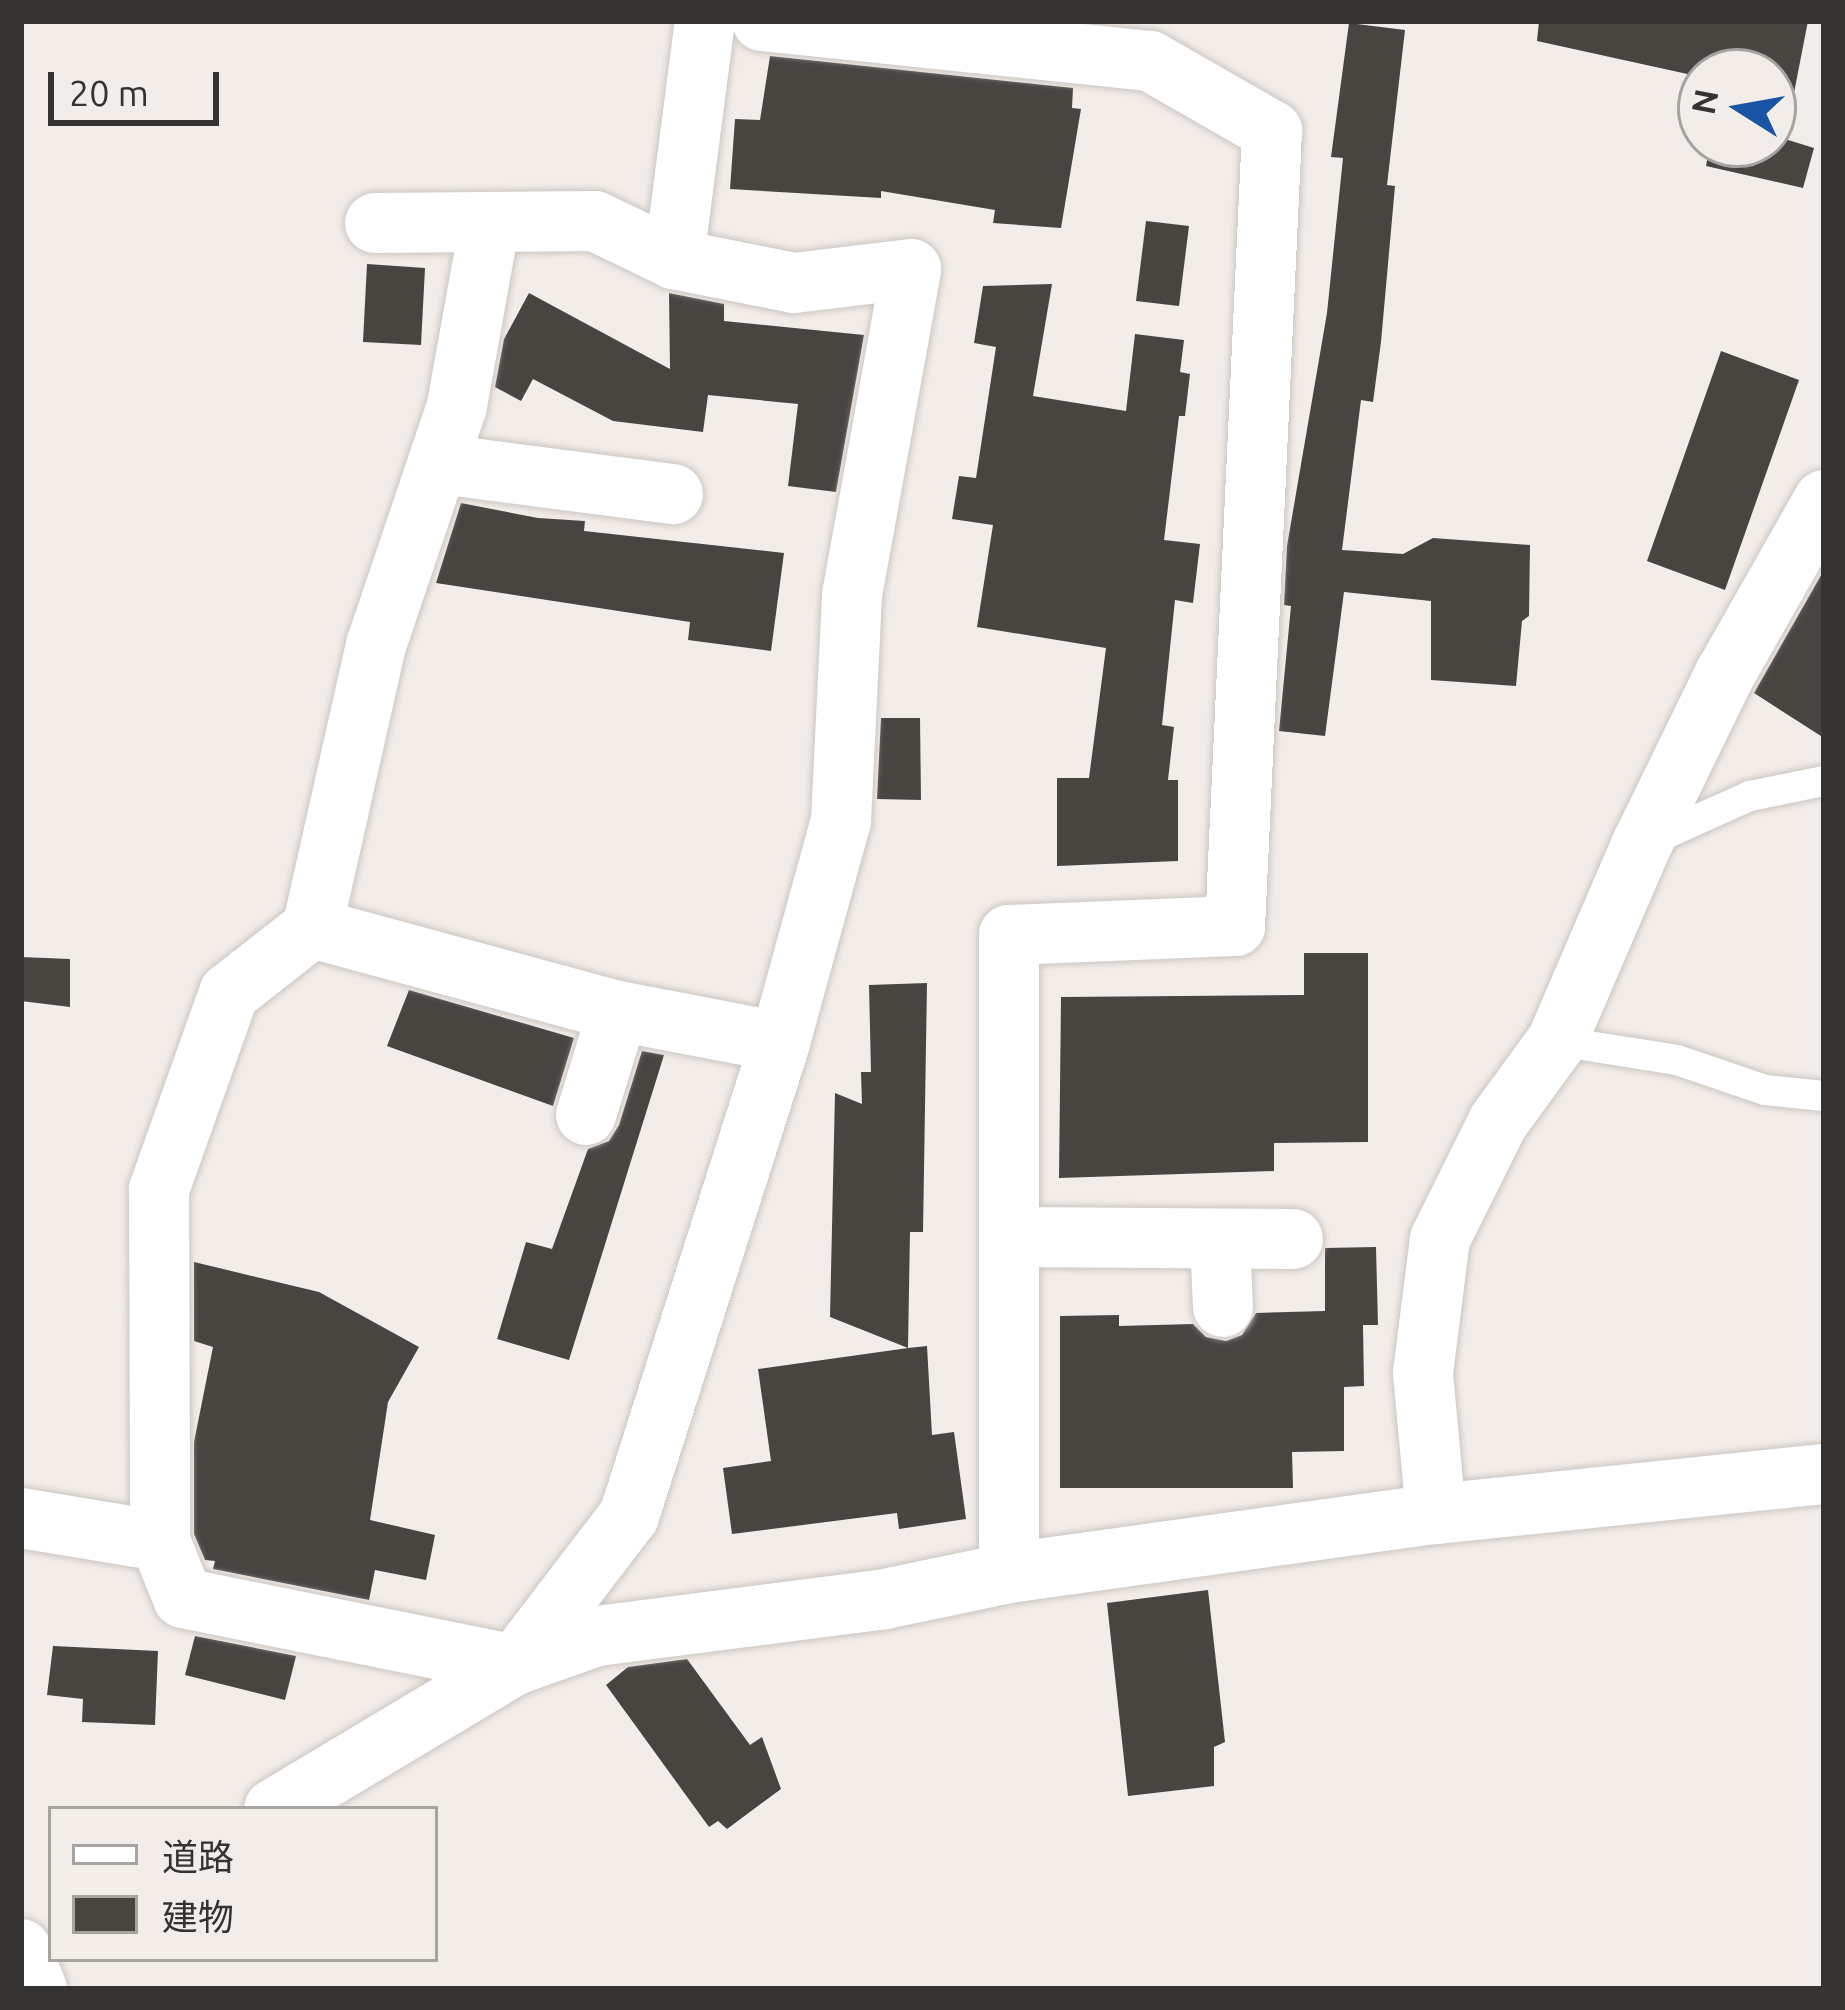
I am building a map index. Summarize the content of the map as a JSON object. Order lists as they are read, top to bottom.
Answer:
{
  "legend": ["道路", "建物"],
  "scale_bar": "20 m",
  "north": "left"
}
